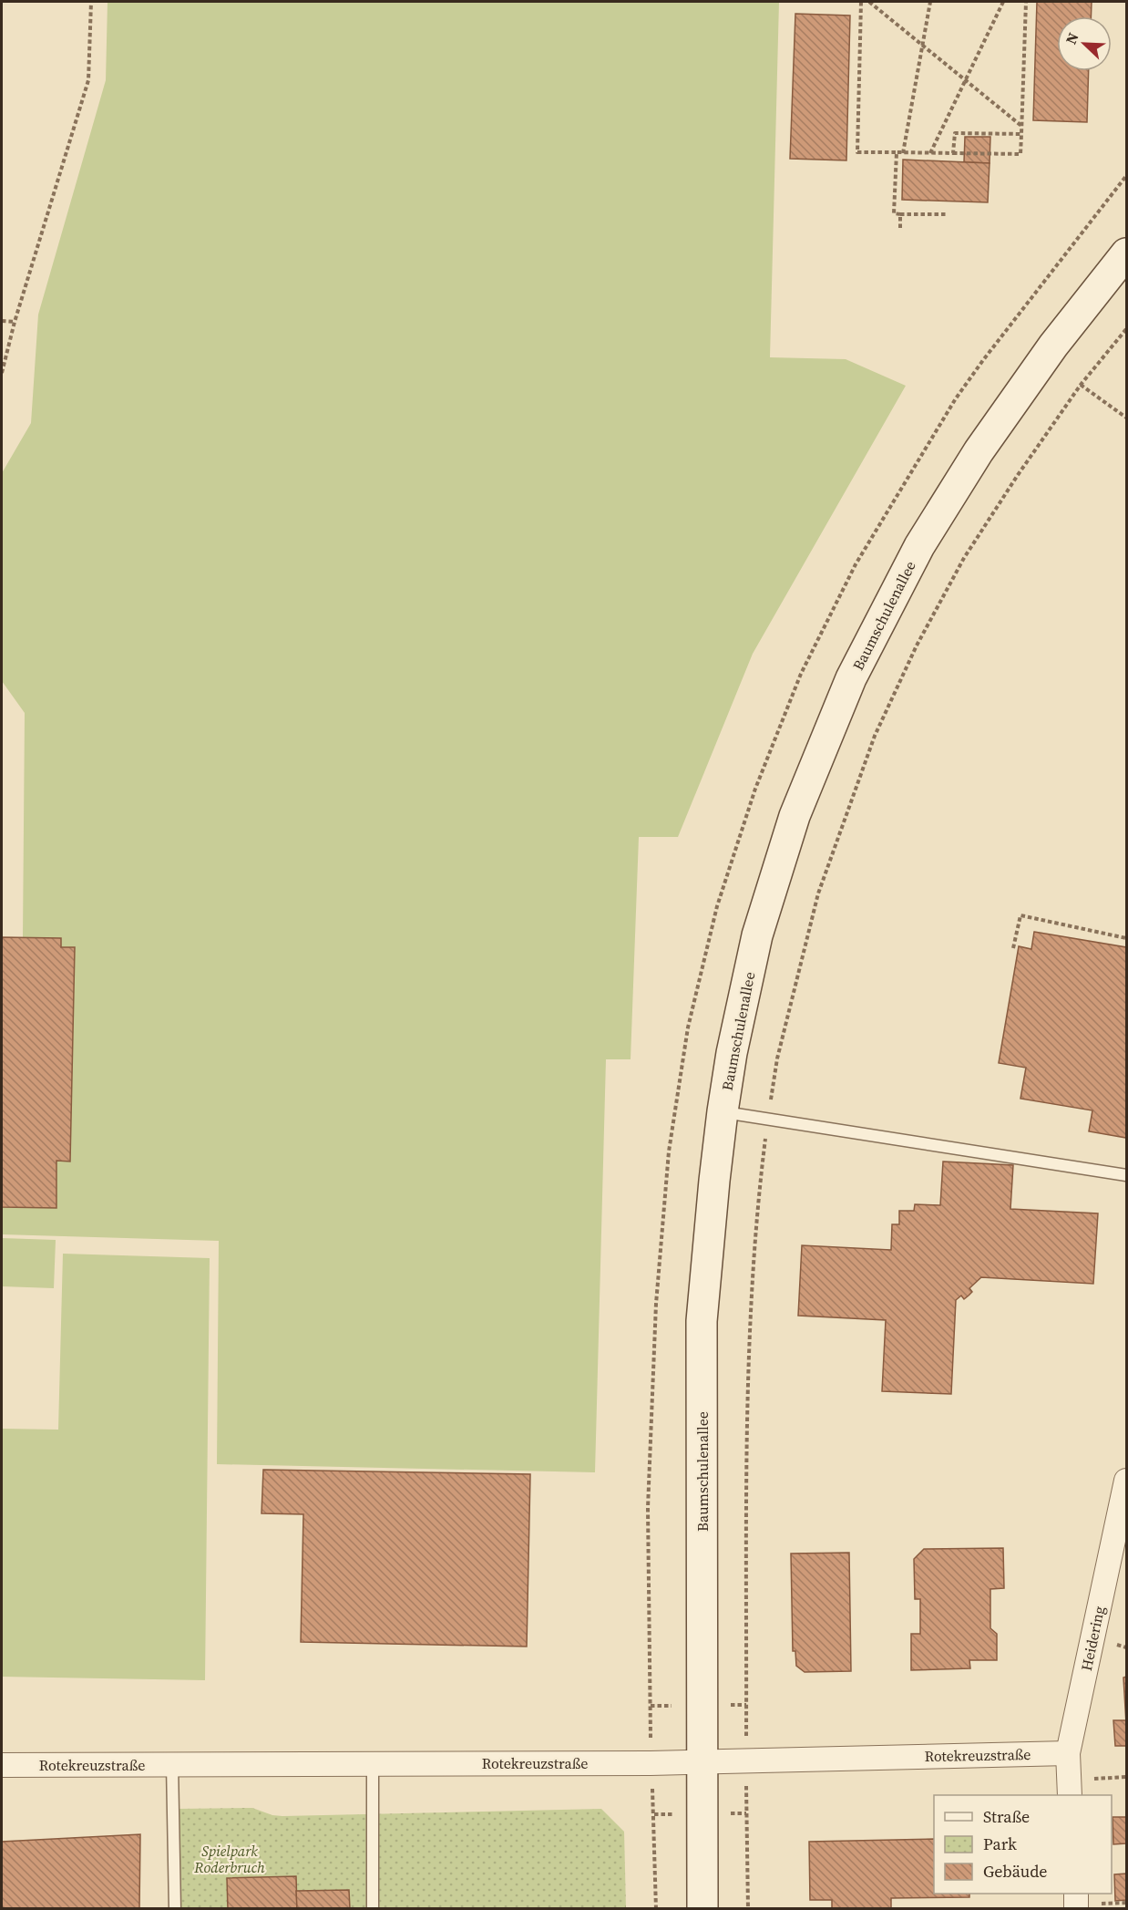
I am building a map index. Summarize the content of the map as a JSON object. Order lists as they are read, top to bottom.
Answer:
{
  "streets": {
    "main road": ["Baumschulenallee"],
    "street": ["Heidering", "Rotekreuzstraße"]
  },
  "crossings": [
    ["Baumschulenallee", "Rotekreuzstraße"],
    ["Heidering", "Rotekreuzstraße"]
  ],
  "parks": ["Spielpark Roderbruch"],
  "legend": ["Straße", "Park", "Gebäude"],
  "north": "top left"
}
